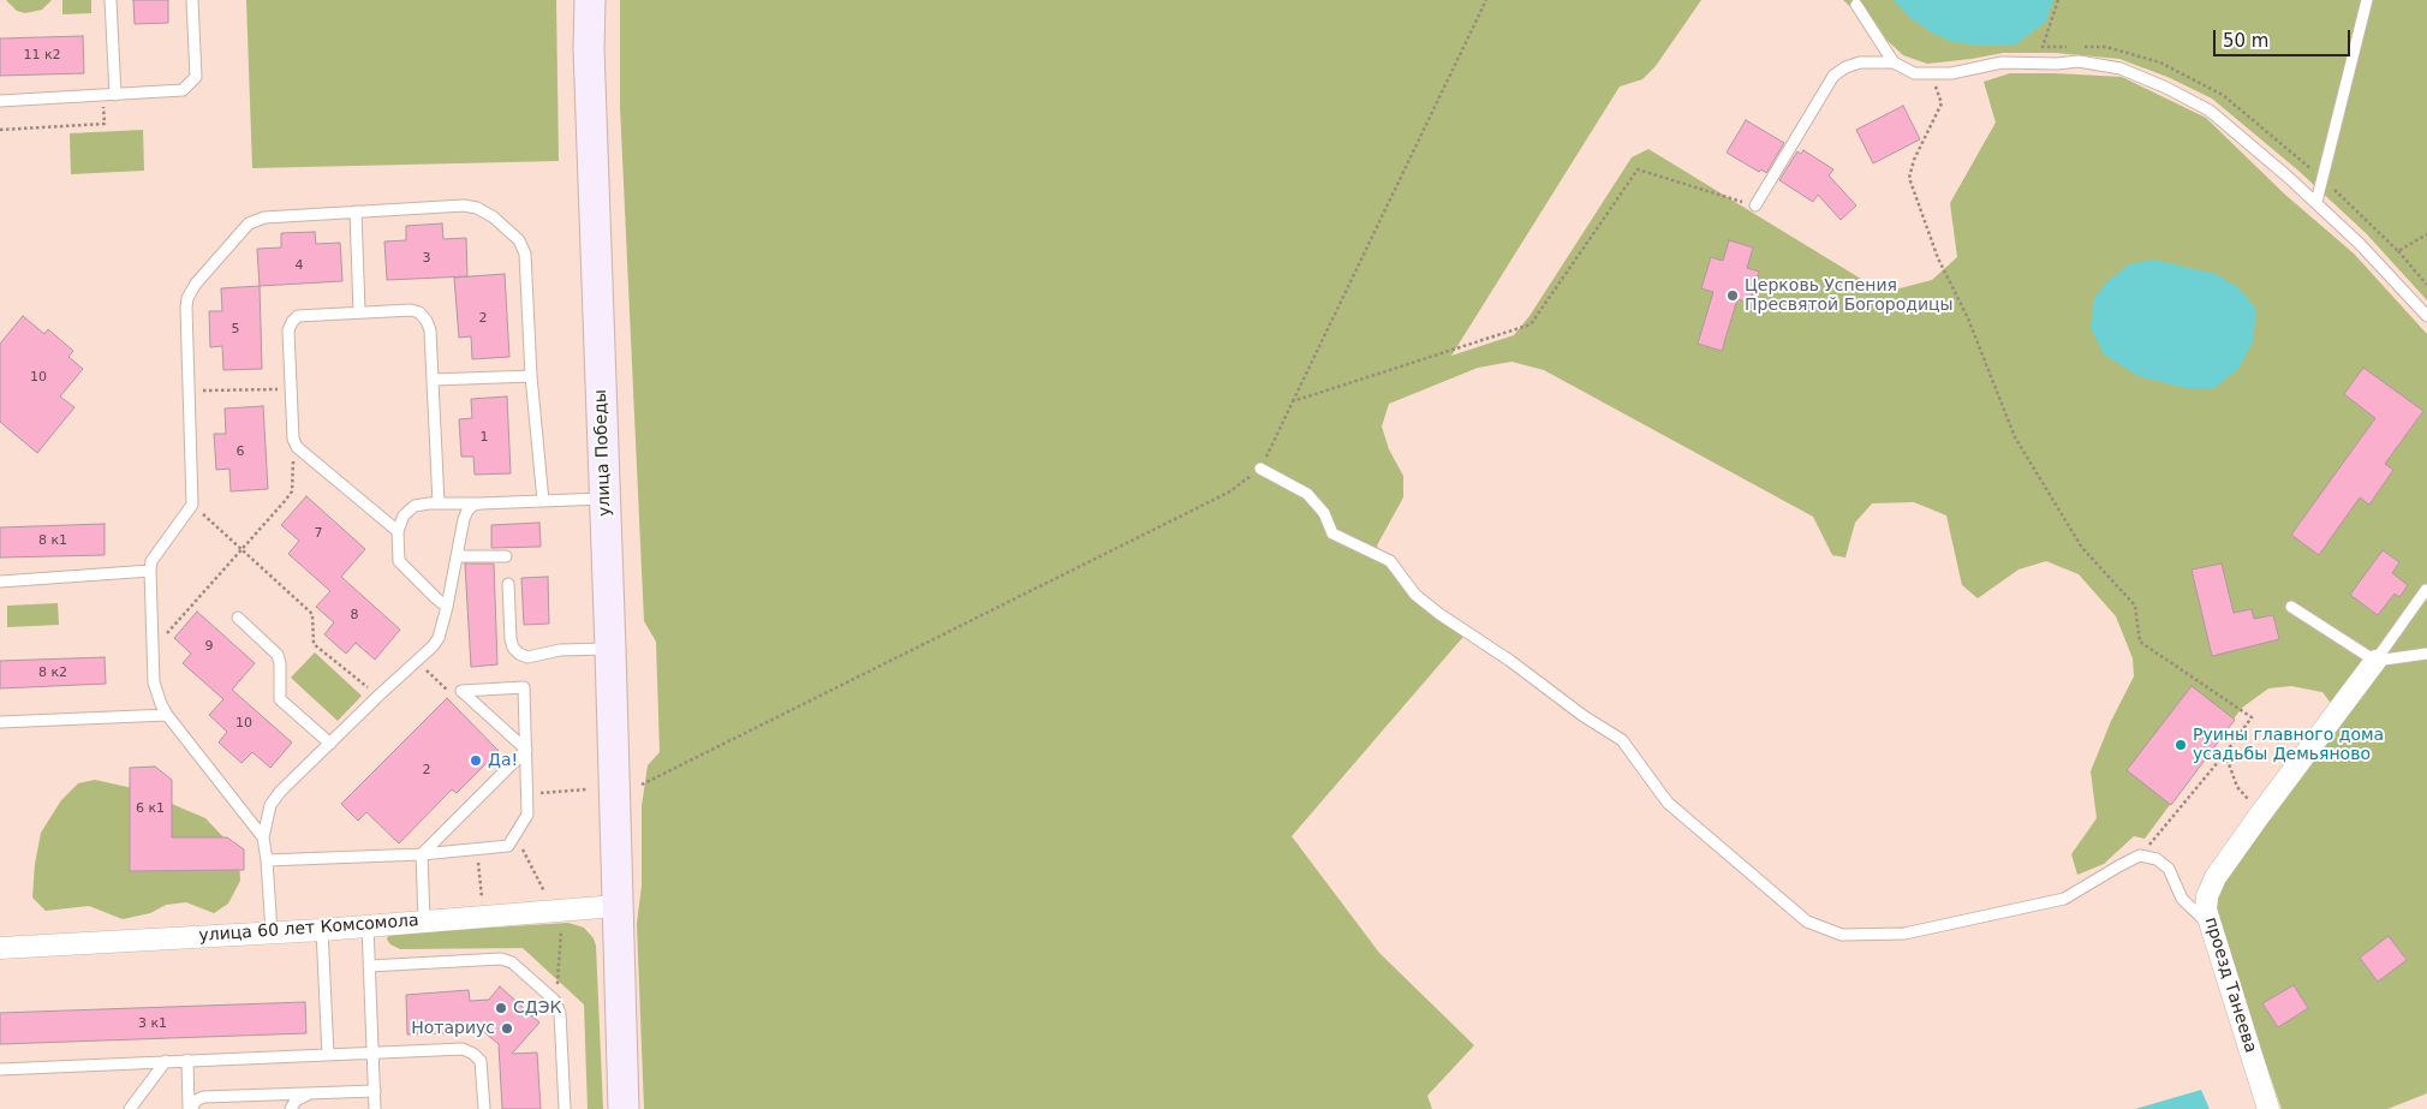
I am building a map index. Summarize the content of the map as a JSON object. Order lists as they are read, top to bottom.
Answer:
{
  "streets": {
    "street": ["улица Победы", "улица 60 лет Комсомола", "проезд Танеева"]
  },
  "crossings": [
    ["улица Победы", "улица 60 лет Комсомола"]
  ],
  "places": [
    "Церковь Успения Пресвятой Богородицы",
    "Руины главного дома усадьбы Демьяново",
    "Да!",
    "СДЭК",
    "Нотариус"
  ],
  "house_numbers": [
    "11 к2",
    "3",
    "4",
    "2",
    "5",
    "10",
    "1",
    "6",
    "7",
    "8 к1",
    "8",
    "9",
    "8 к2",
    "10",
    "2",
    "6 к1",
    "3 к1"
  ],
  "scale_bar": "50 m"
}
